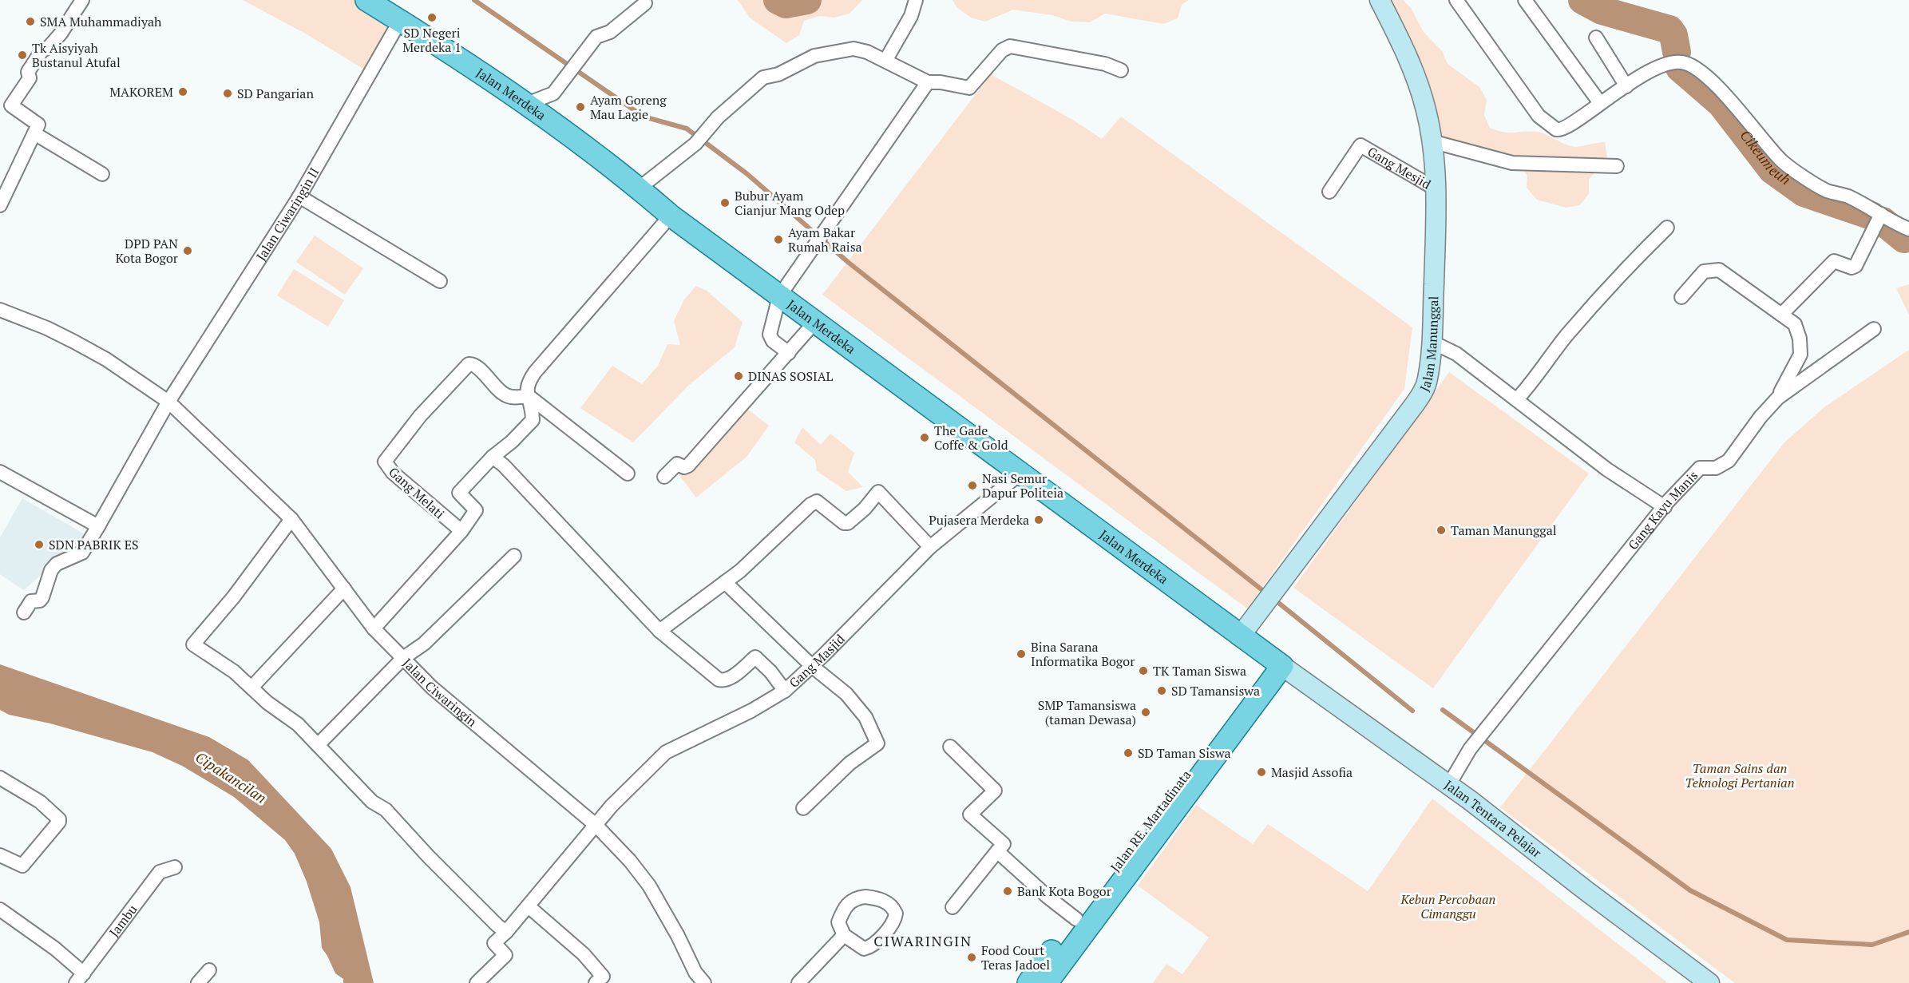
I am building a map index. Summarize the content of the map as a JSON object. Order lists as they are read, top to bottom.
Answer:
{
  "streets": {
    "main road": ["Jalan Merdeka", "Jalan RE. Martadinata"],
    "street": [
      "Gang Mesjid",
      "Jalan Ciwaringin II",
      "Jalan Manunggal",
      "Gang Melati",
      "Gang Kayu Manis",
      "Gang Masjid",
      "Jalan Ciwaringin",
      "Jalan Tentara Pelajar",
      "Jambu"
    ]
  },
  "crossings": [
    ["Jalan Merdeka", "Jalan Ciwaringin II"],
    ["Jalan Merdeka", "Jalan Manunggal"],
    ["Jalan Merdeka", "Gang Masjid"],
    ["Jalan Merdeka", "Jalan Tentara Pelajar"],
    ["Jalan Merdeka", "Jalan RE. Martadinata"],
    ["Gang Mesjid", "Jalan Manunggal"],
    ["Jalan Ciwaringin II", "Jalan Ciwaringin"],
    ["Gang Kayu Manis", "Jalan Tentara Pelajar"],
    ["Gang Masjid", "Jalan Ciwaringin"],
    ["Jalan Tentara Pelajar", "Jalan RE. Martadinata"]
  ],
  "districts": ["CIWARINGIN"],
  "water": ["Cikeumeuh", "Cipakancilan"],
  "parks": ["Taman Sains dan Teknologi Pertanian", "Kebun Percobaan Cimanggu"],
  "places": [
    "SD Negeri Merdeka 1",
    "SMA Muhammadiyah",
    "Tk Aisyiyah Bustanul Atufal",
    "MAKOREM",
    "SD Pangarian",
    "Ayam Goreng Mau Lagie",
    "Bubur Ayam Cianjur Mang Odep",
    "Ayam Bakar Rumah Raisa",
    "DPD PAN Kota Bogor",
    "DINAS SOSIAL",
    "The Gade Coffe & Gold",
    "Nasi Semur Dapur Politeia",
    "Pujasera Merdeka",
    "Taman Manunggal",
    "SDN PABRIK ES",
    "Bina Sarana Informatika Bogor",
    "TK Taman Siswa",
    "SD Tamansiswa",
    "SMP Tamansiswa (taman Dewasa)",
    "SD Taman Siswa",
    "Masjid Assofia",
    "Bank Kota Bogor",
    "Food Court Teras Jadoel"
  ]
}
